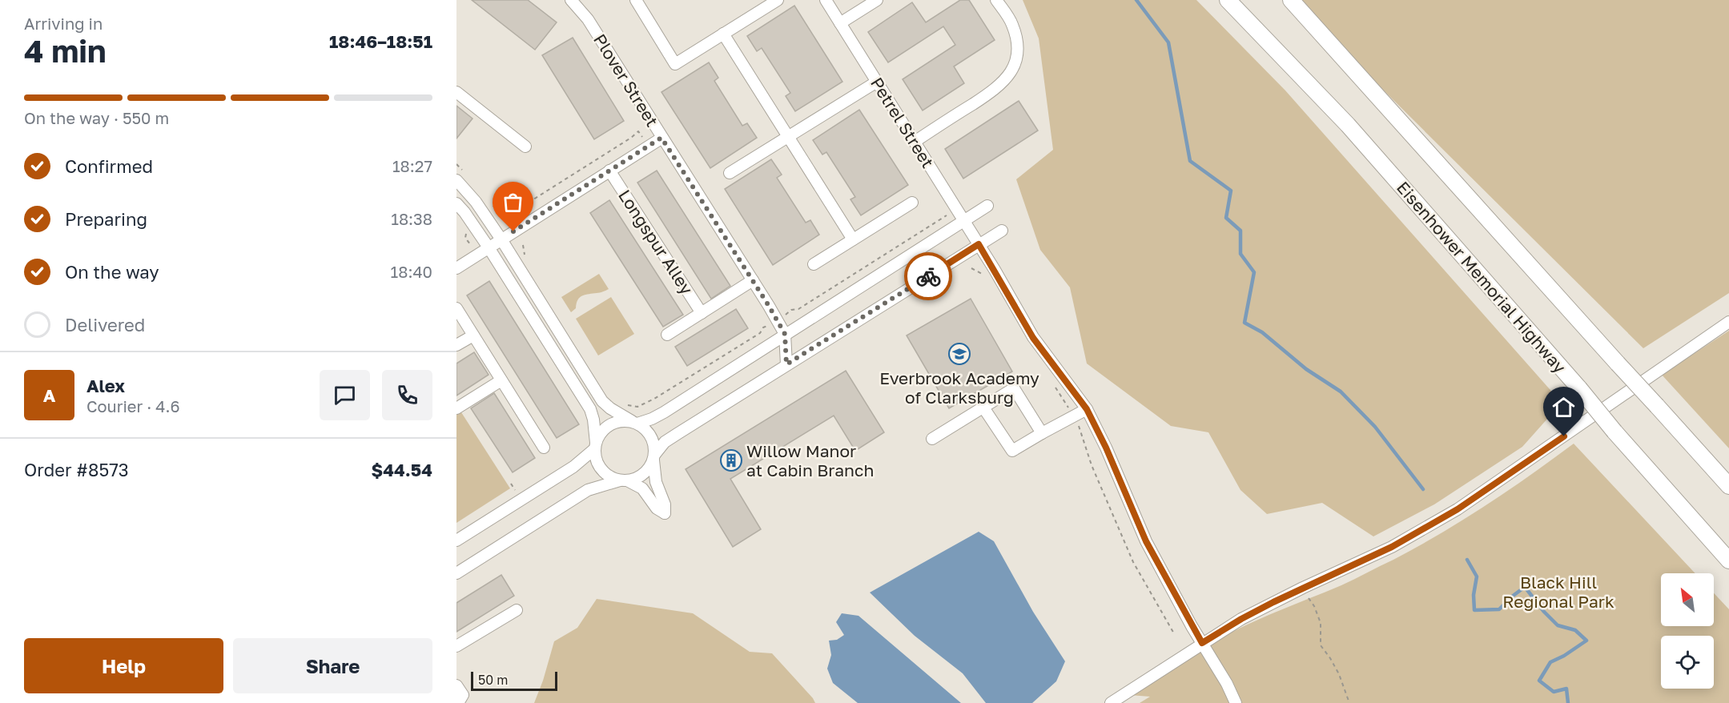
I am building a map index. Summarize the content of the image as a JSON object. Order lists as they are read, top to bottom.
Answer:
{
  "streets": {
    "highway": ["Eisenhower Memorial Highway"],
    "street": ["Plover Street", "Petrel Street", "Longspur Alley"]
  },
  "crossings": [
    ["Plover Street", "Longspur Alley"]
  ],
  "parks": ["Black Hill Regional Park"],
  "places": {
    "school or university": ["Everbrook Academy of Clarksburg"],
    "building": ["Willow Manor at Cabin Branch"]
  },
  "scale_bar": "50 m",
  "north": "top left",
  "page": {
    "heading": ["4 min", "Arriving in", "18:46–18:51"],
    "panel": [
      "Alex",
      "Courier · 4.6",
      "Order #8573",
      "$44.54"
    ],
    "bar": "On the way · 550 m",
    "list": [
      ["Confirmed", "18:27"],
      ["Preparing", "18:38"],
      ["On the way", "18:40"],
      "Delivered"
    ],
    "round": "A",
    "buttons": ["Help", "Share"],
    "scale": "50 m"
  }
}
